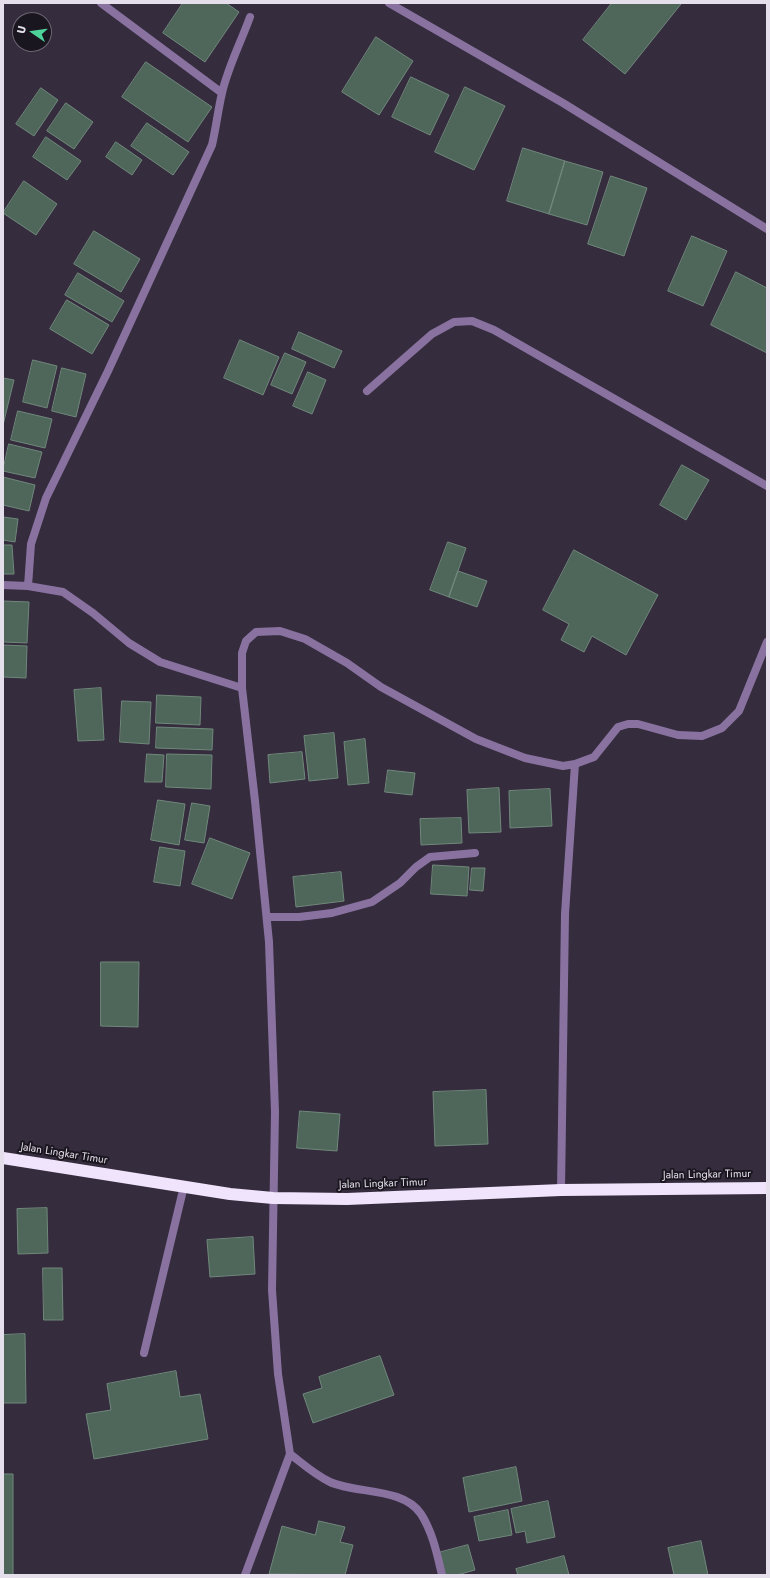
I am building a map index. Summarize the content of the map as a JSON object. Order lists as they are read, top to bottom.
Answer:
{
  "streets": {
    "highway": ["Jalan Lingkar Timur"]
  },
  "north": "left"
}
